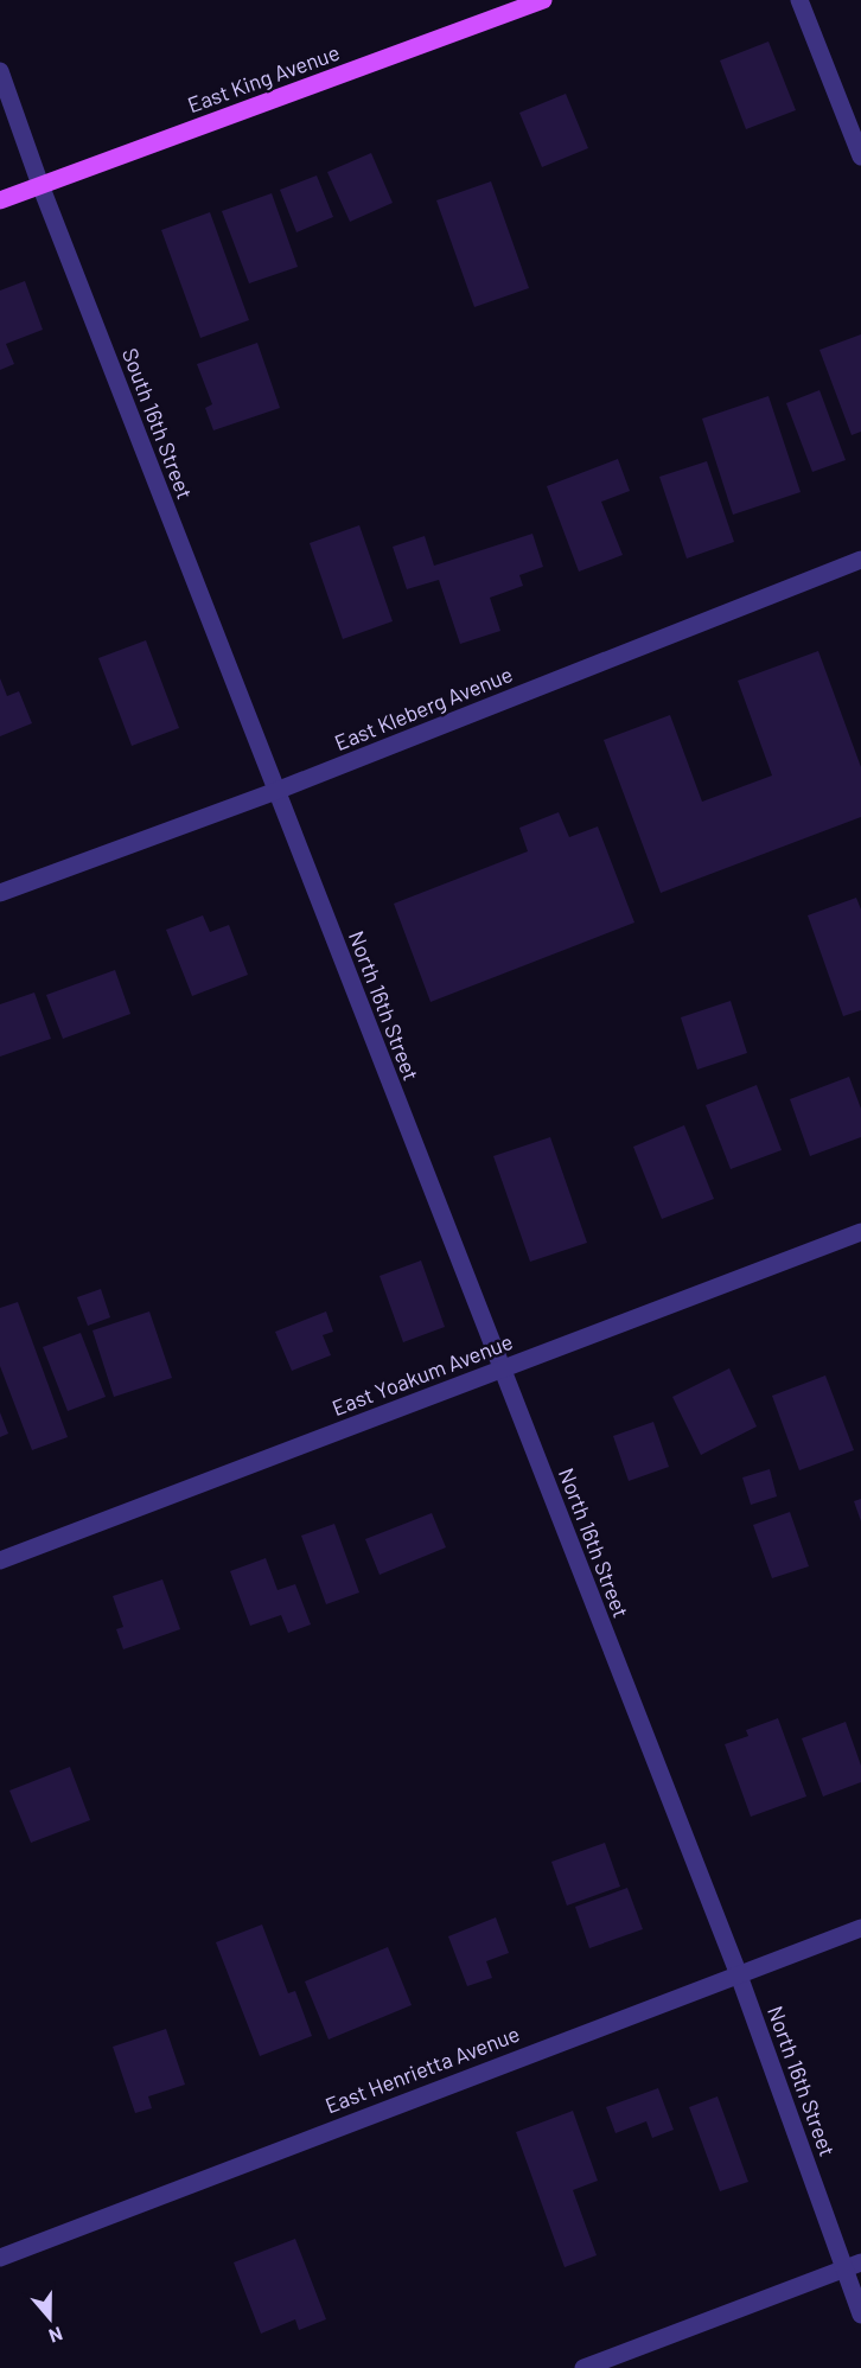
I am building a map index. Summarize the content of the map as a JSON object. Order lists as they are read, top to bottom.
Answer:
{
  "streets": {
    "main road": ["East King Avenue"],
    "street": [
      "South 16th Street",
      "East Kleberg Avenue",
      "North 16th Street",
      "East Yoakum Avenue",
      "East Henrietta Avenue"
    ]
  },
  "crossings": [
    ["East King Avenue", "South 16th Street"],
    ["South 16th Street", "East Kleberg Avenue"],
    ["South 16th Street", "North 16th Street"],
    ["East Kleberg Avenue", "North 16th Street"],
    ["North 16th Street", "East Yoakum Avenue"],
    ["North 16th Street", "East Henrietta Avenue"]
  ],
  "north": "bottom"
}
